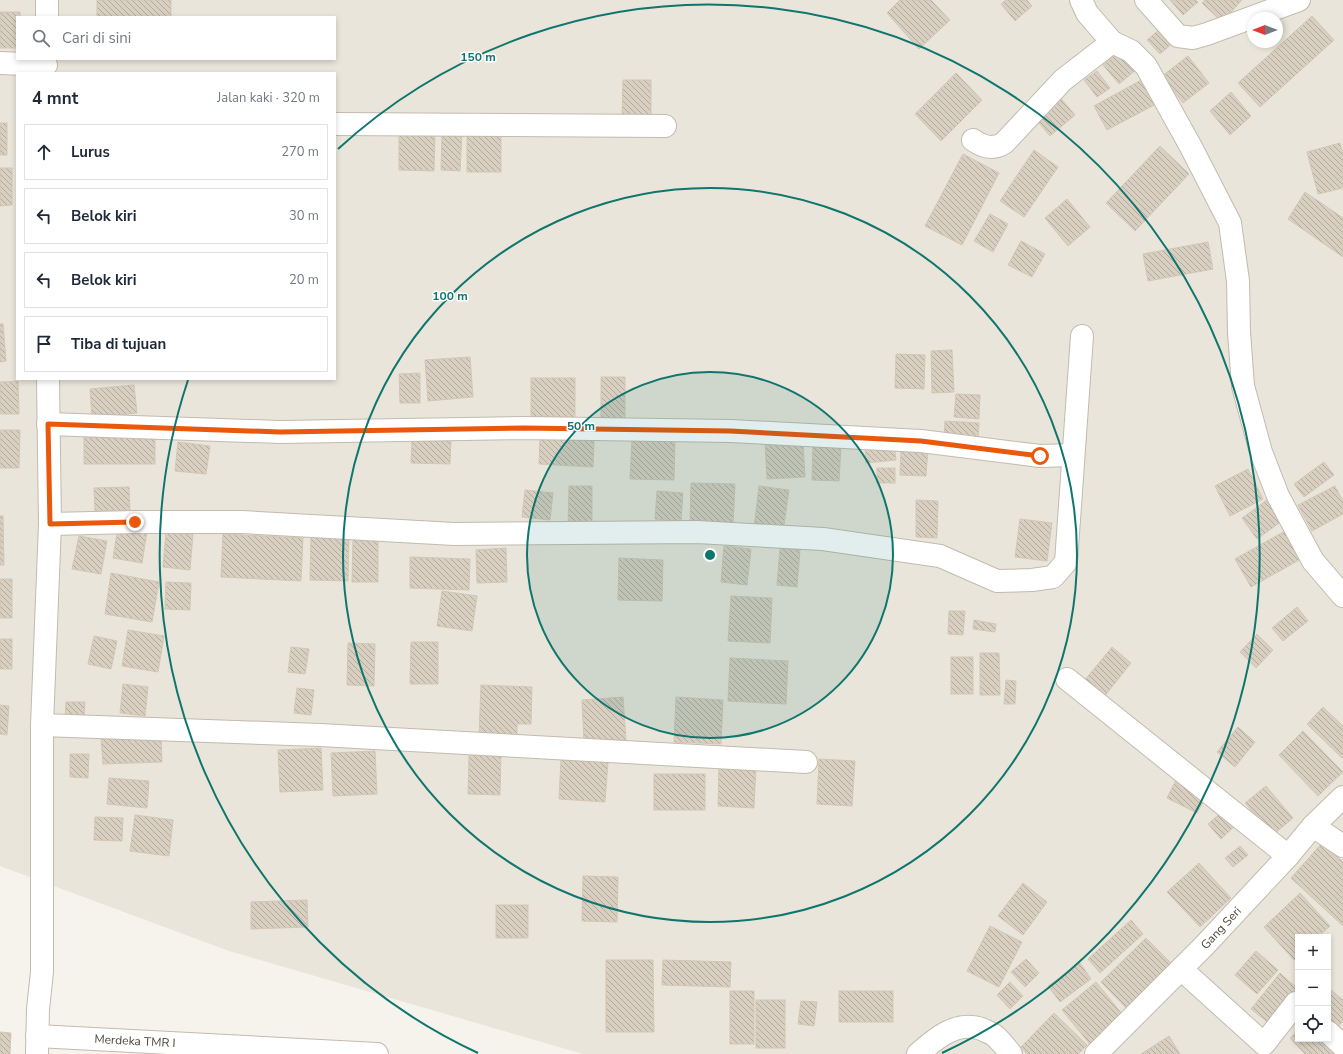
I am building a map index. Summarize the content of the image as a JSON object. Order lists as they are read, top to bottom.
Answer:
{
  "streets": {
    "street": ["Gang Seri", "Merdeka TMR I"]
  },
  "north": "left",
  "page": {
    "search": "Cari di sini",
    "heading": ["4 mnt", "Jalan kaki · 320 m"],
    "list": [
      ["Lurus", "270 m"],
      ["Belok kiri", "30 m"],
      ["Belok kiri", "20 m"],
      "Tiba di tujuan"
    ],
    "map_buttons": ["+", "−"]
  },
  "rings": ["150 m", "100 m", "50 m"]
}
